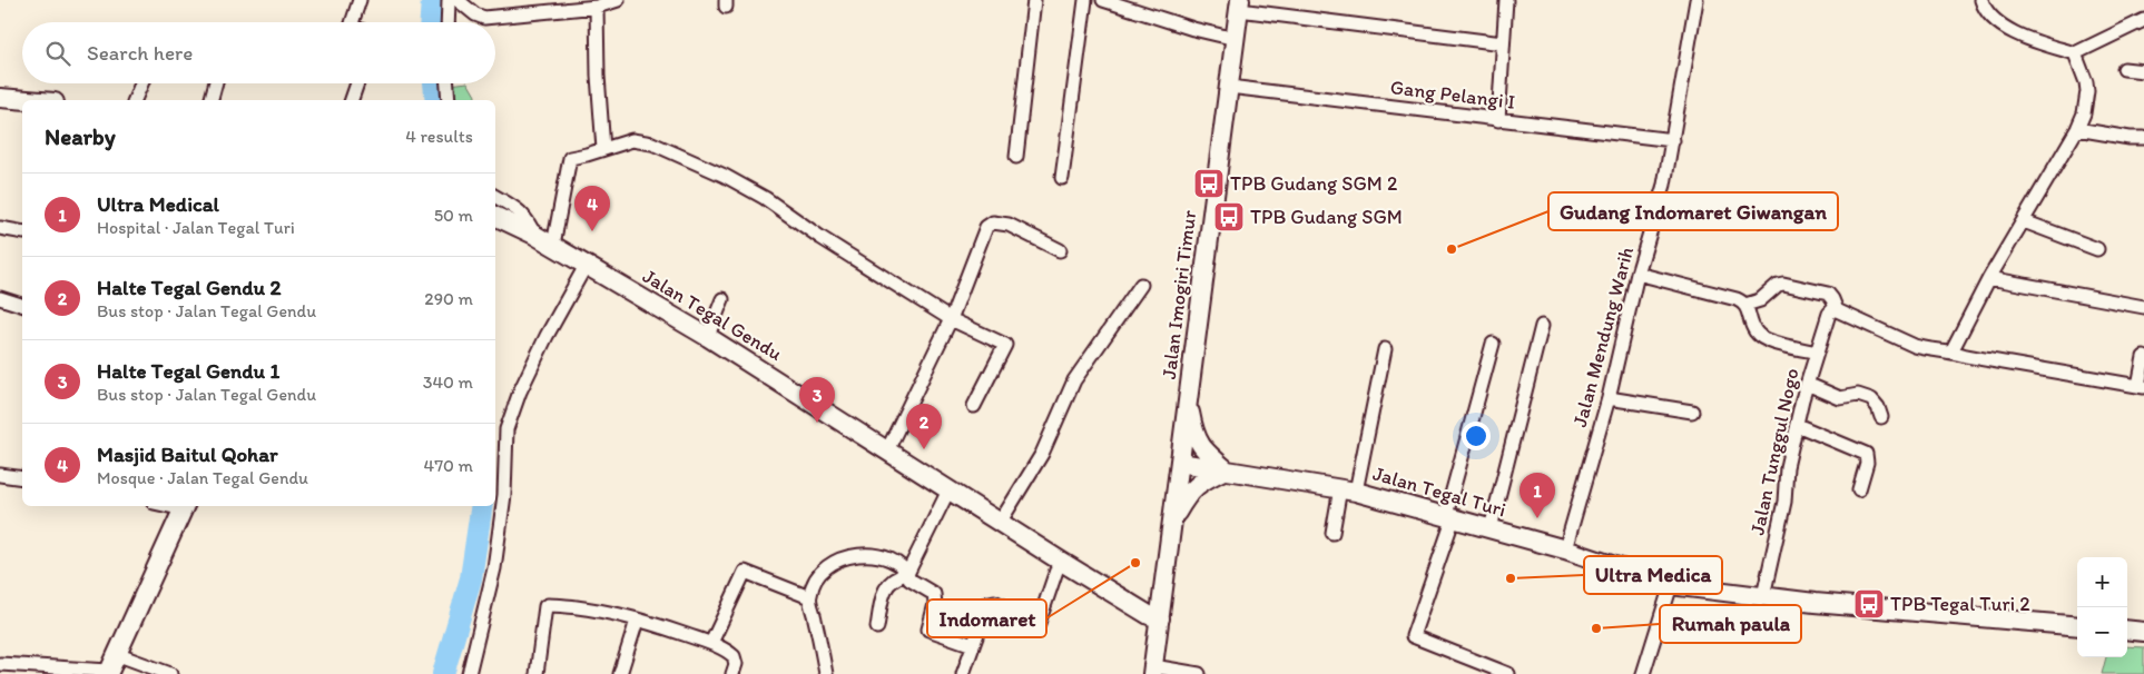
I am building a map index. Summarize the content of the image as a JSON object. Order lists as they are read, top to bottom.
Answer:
{
  "streets": {
    "main road": ["Jalan Imogiri Timur", "Jalan Tegal Gendu", "Jalan Tegal Turi"],
    "street": ["Gang Pelangi I", "Jalan Mendung Warih", "Jalan Tunggul Nogo"]
  },
  "crossings": [
    ["Gang Pelangi I", "Jalan Imogiri Timur"],
    ["Gang Pelangi I", "Jalan Mendung Warih"],
    ["Jalan Imogiri Timur", "Jalan Tegal Gendu"],
    ["Jalan Imogiri Timur", "Jalan Tegal Turi"],
    ["Jalan Mendung Warih", "Jalan Tegal Turi"],
    ["Jalan Tunggul Nogo", "Jalan Tegal Turi"]
  ],
  "places": {
    "bus stop": ["TPB Gudang SGM 2", "TPB Gudang SGM", "TPB Tegal Turi 2"],
    "other": [
      "Gudang Indomaret Giwangan",
      "Indomaret",
      "Ultra Medica",
      "Rumah paula"
    ]
  },
  "page": {
    "search": "Search here",
    "heading": ["Nearby", "4 results"],
    "list": [
      {
        "mark": "1",
        "name": "Ultra Medical",
        "note": "Hospital · Jalan Tegal Turi",
        "value": "50 m"
      },
      {
        "mark": "2",
        "name": "Halte Tegal Gendu 2",
        "note": "Bus stop · Jalan Tegal Gendu",
        "value": "290 m"
      },
      {
        "mark": "3",
        "name": "Halte Tegal Gendu 1",
        "note": "Bus stop · Jalan Tegal Gendu",
        "value": "340 m"
      },
      {
        "mark": "4",
        "name": "Masjid Baitul Qohar",
        "note": "Mosque · Jalan Tegal Gendu",
        "value": "470 m"
      }
    ],
    "pins": [
      "4",
      "3",
      "2",
      "1"
    ],
    "map_buttons": ["+", "−"]
  }
}
